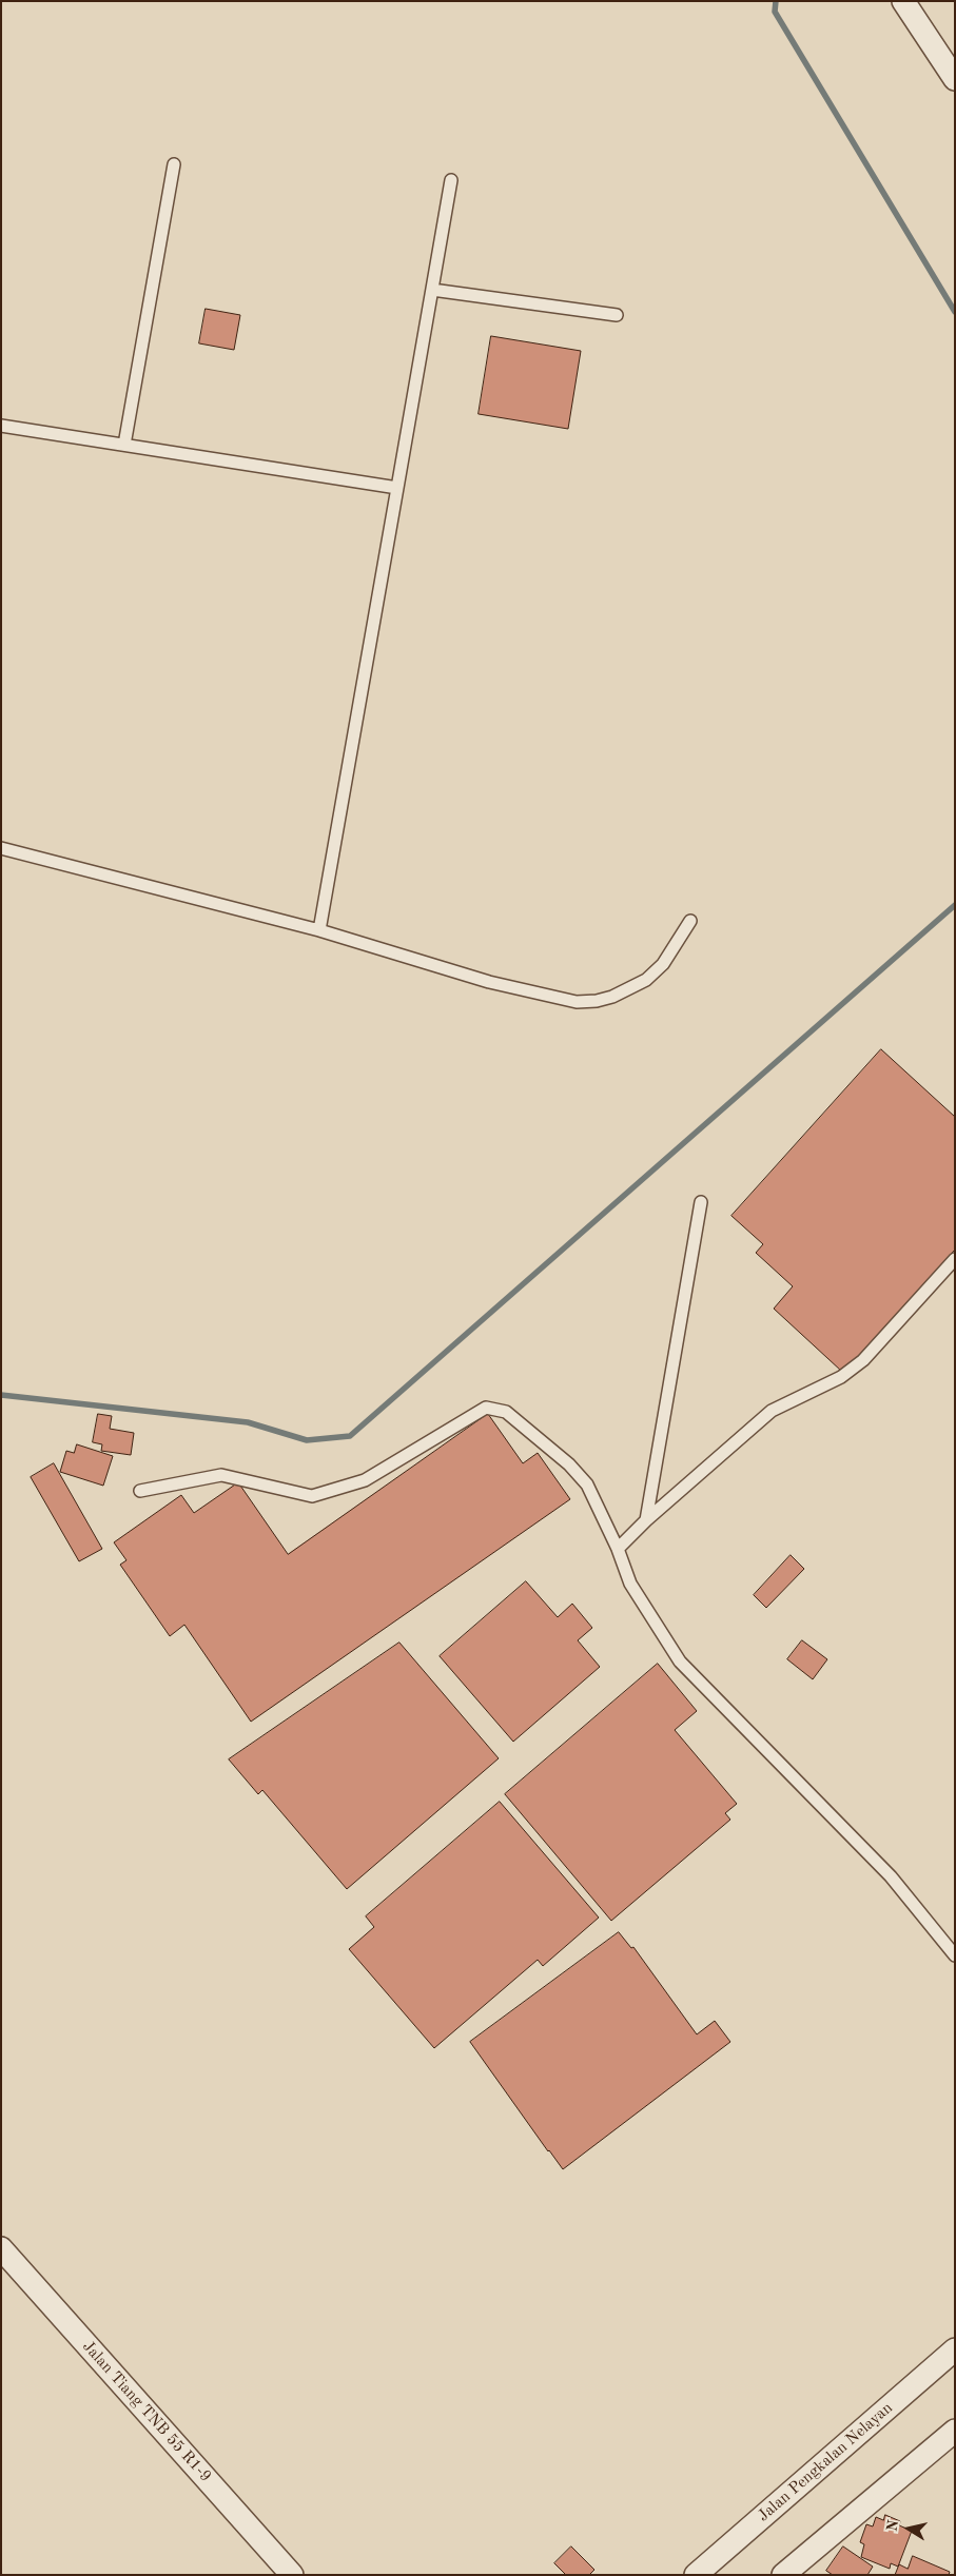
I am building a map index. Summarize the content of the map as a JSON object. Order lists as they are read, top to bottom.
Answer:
{
  "streets": {
    "street": ["Jalan Tiang TNB 55 R1-9", "Jalan Pengkalan Nelayan"]
  },
  "north": "left"
}
